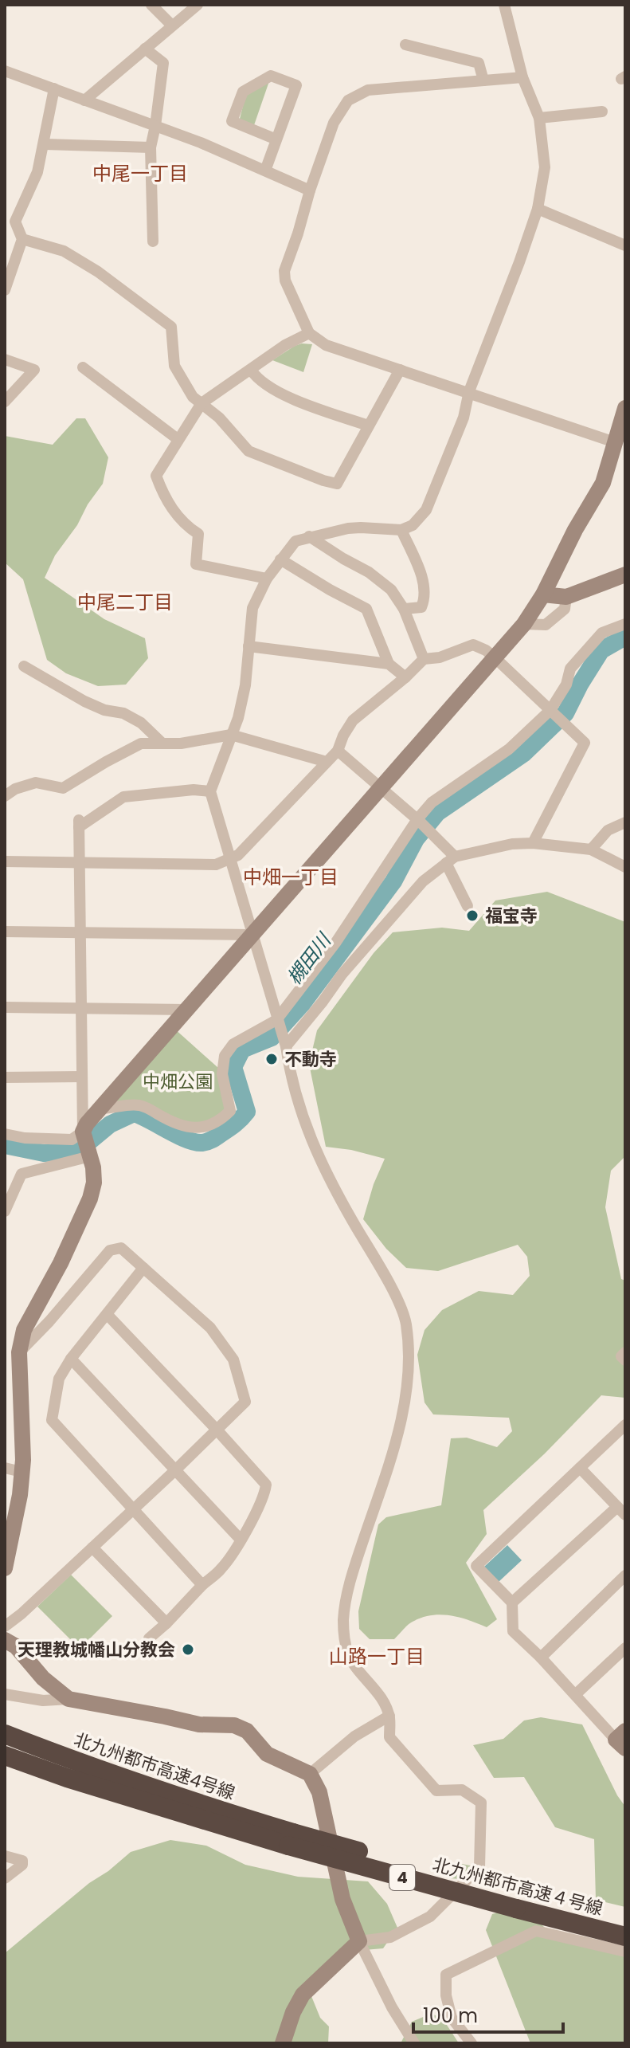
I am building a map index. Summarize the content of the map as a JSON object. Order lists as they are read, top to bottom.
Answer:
{
  "streets": {
    "highway": ["北九州都市高速4号線", "4", "北九州都市高速４号線"]
  },
  "crossings": [
    ["北九州都市高速4号線", "北九州都市高速４号線"]
  ],
  "districts": [
    "中尾一丁目",
    "中尾二丁目",
    "中畑一丁目",
    "山路一丁目"
  ],
  "water": ["槻田川"],
  "parks": ["中畑公園"],
  "places": ["福宝寺", "不動寺", "天理教城幡山分教会"],
  "scale_bar": "100 m"
}
